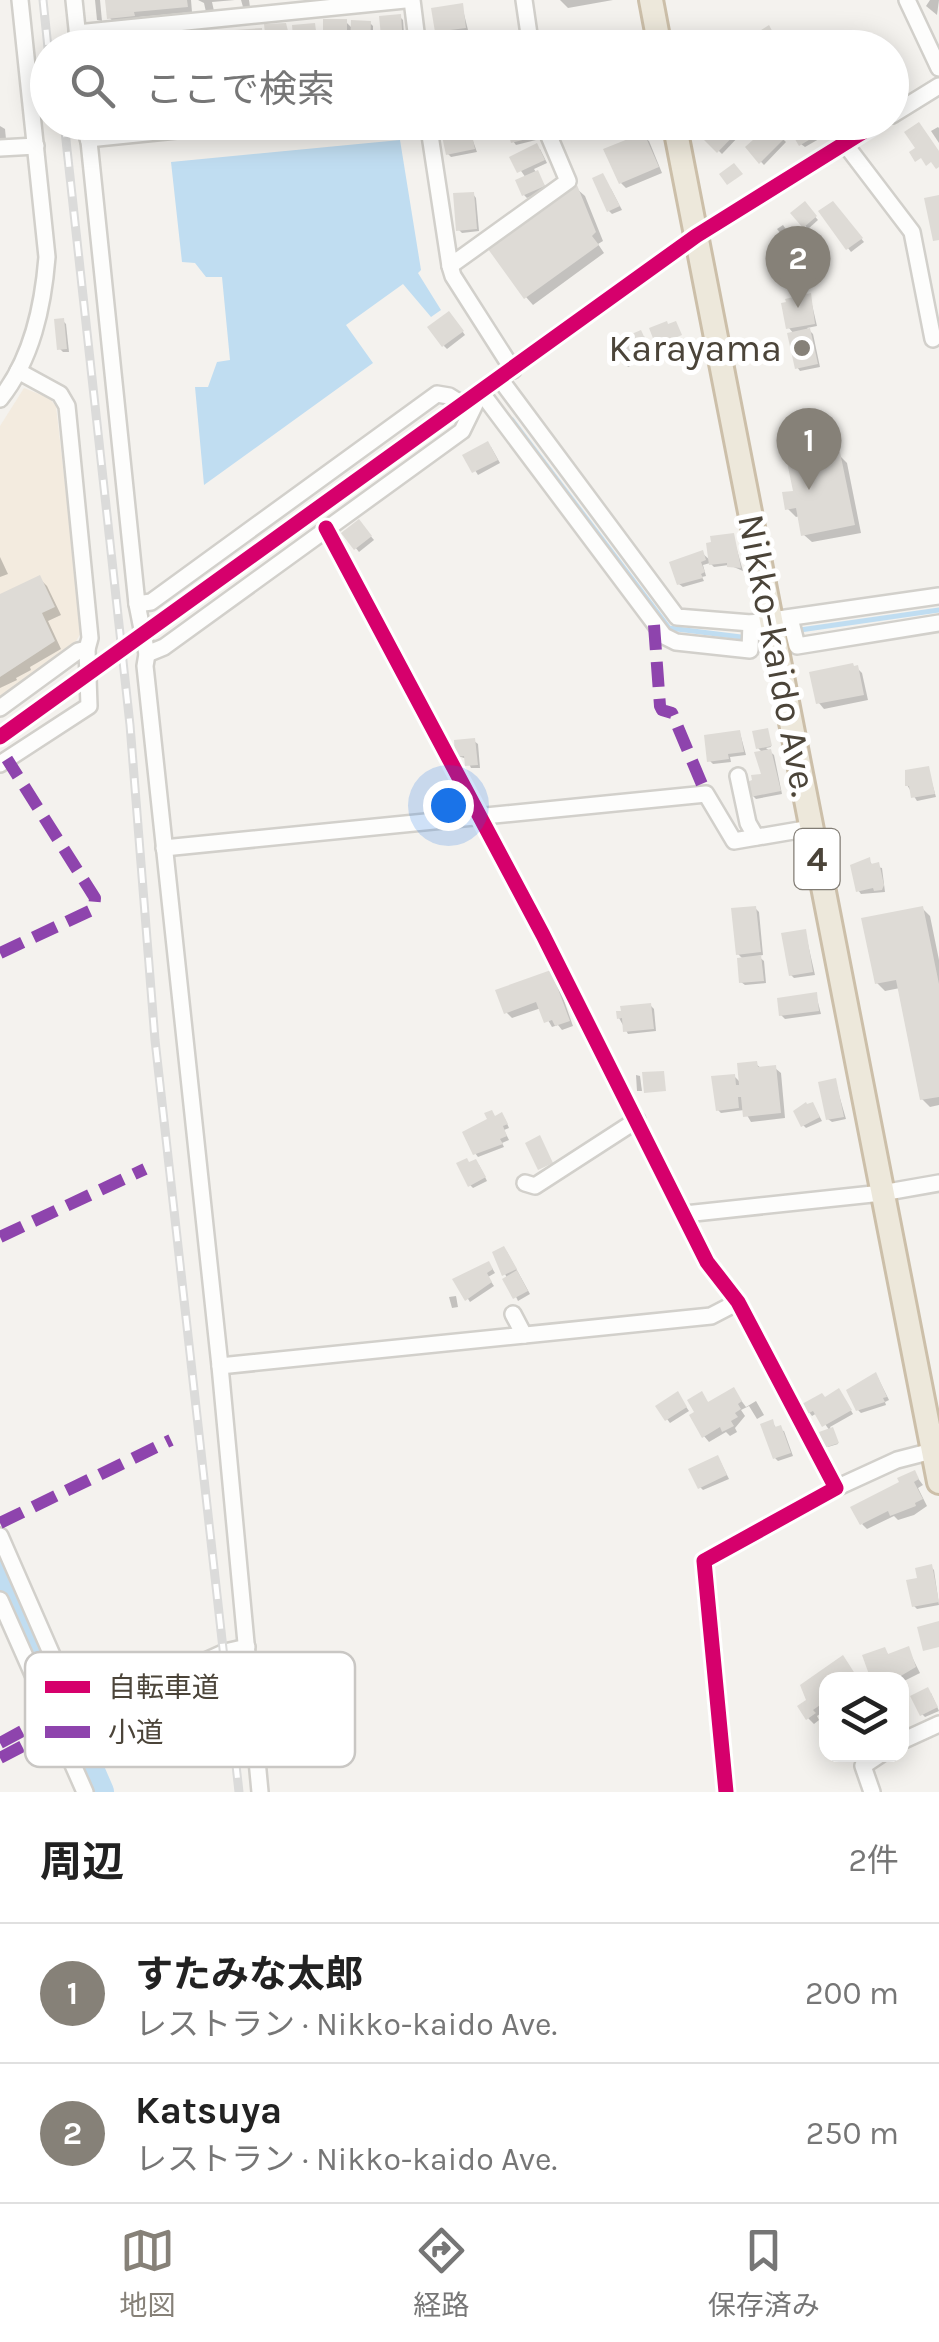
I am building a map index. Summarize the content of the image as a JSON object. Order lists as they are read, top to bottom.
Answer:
{
  "streets": {
    "highway": ["Nikko-kaido Ave.", "4"]
  },
  "places": ["Karayama"],
  "legend": ["自転車道", "小道"],
  "page": {
    "search": "ここで検索",
    "pins": ["2", "1"],
    "heading": ["周辺", "2件"],
    "list": [
      {
        "mark": "1",
        "name": "すたみな太郎",
        "note": "レストラン · Nikko-kaido Ave.",
        "value": "200 m"
      },
      {
        "mark": "2",
        "name": "Katsuya",
        "note": "レストラン · Nikko-kaido Ave.",
        "value": "250 m"
      }
    ],
    "nav": ["地図", "経路", "保存済み"]
  }
}
